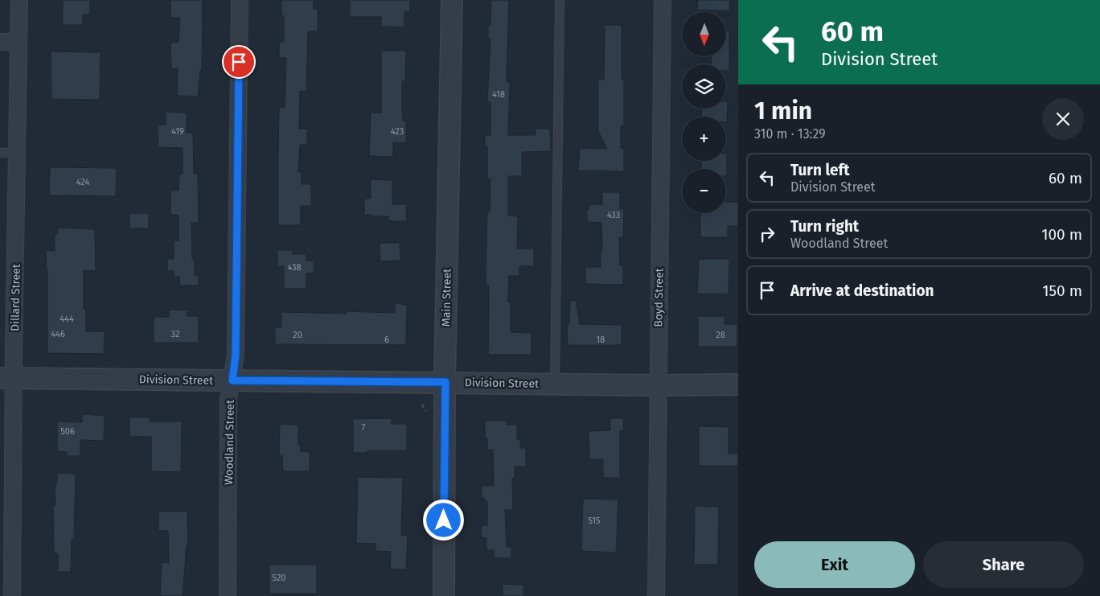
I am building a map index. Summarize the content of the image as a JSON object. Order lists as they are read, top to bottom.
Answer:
{
  "streets": {
    "street": [
      "Dillard Street",
      "Main Street",
      "Boyd Street",
      "Division Street",
      "Woodland Street"
    ]
  },
  "crossings": [
    ["Dillard Street", "Division Street"],
    ["Main Street", "Division Street"],
    ["Boyd Street", "Division Street"],
    ["Division Street", "Woodland Street"]
  ],
  "house_numbers": [
    "418",
    "419",
    "423",
    "424",
    "433",
    "438",
    "444",
    "446",
    "32",
    "20",
    "28",
    "6",
    "18",
    "7",
    "506",
    "515",
    "520"
  ],
  "north": "bottom",
  "page": {
    "turn": ["60 m", "Division Street"],
    "map_buttons": ["+", "−"],
    "heading": ["1 min", "310 m · 13:29"],
    "list": [
      {
        "name": "Turn left",
        "note": "Division Street",
        "value": "60 m"
      },
      {
        "name": "Turn right",
        "note": "Woodland Street",
        "value": "100 m"
      },
      {
        "name": "Arrive at destination",
        "value": "150 m"
      }
    ],
    "buttons": ["Exit", "Share"]
  }
}
